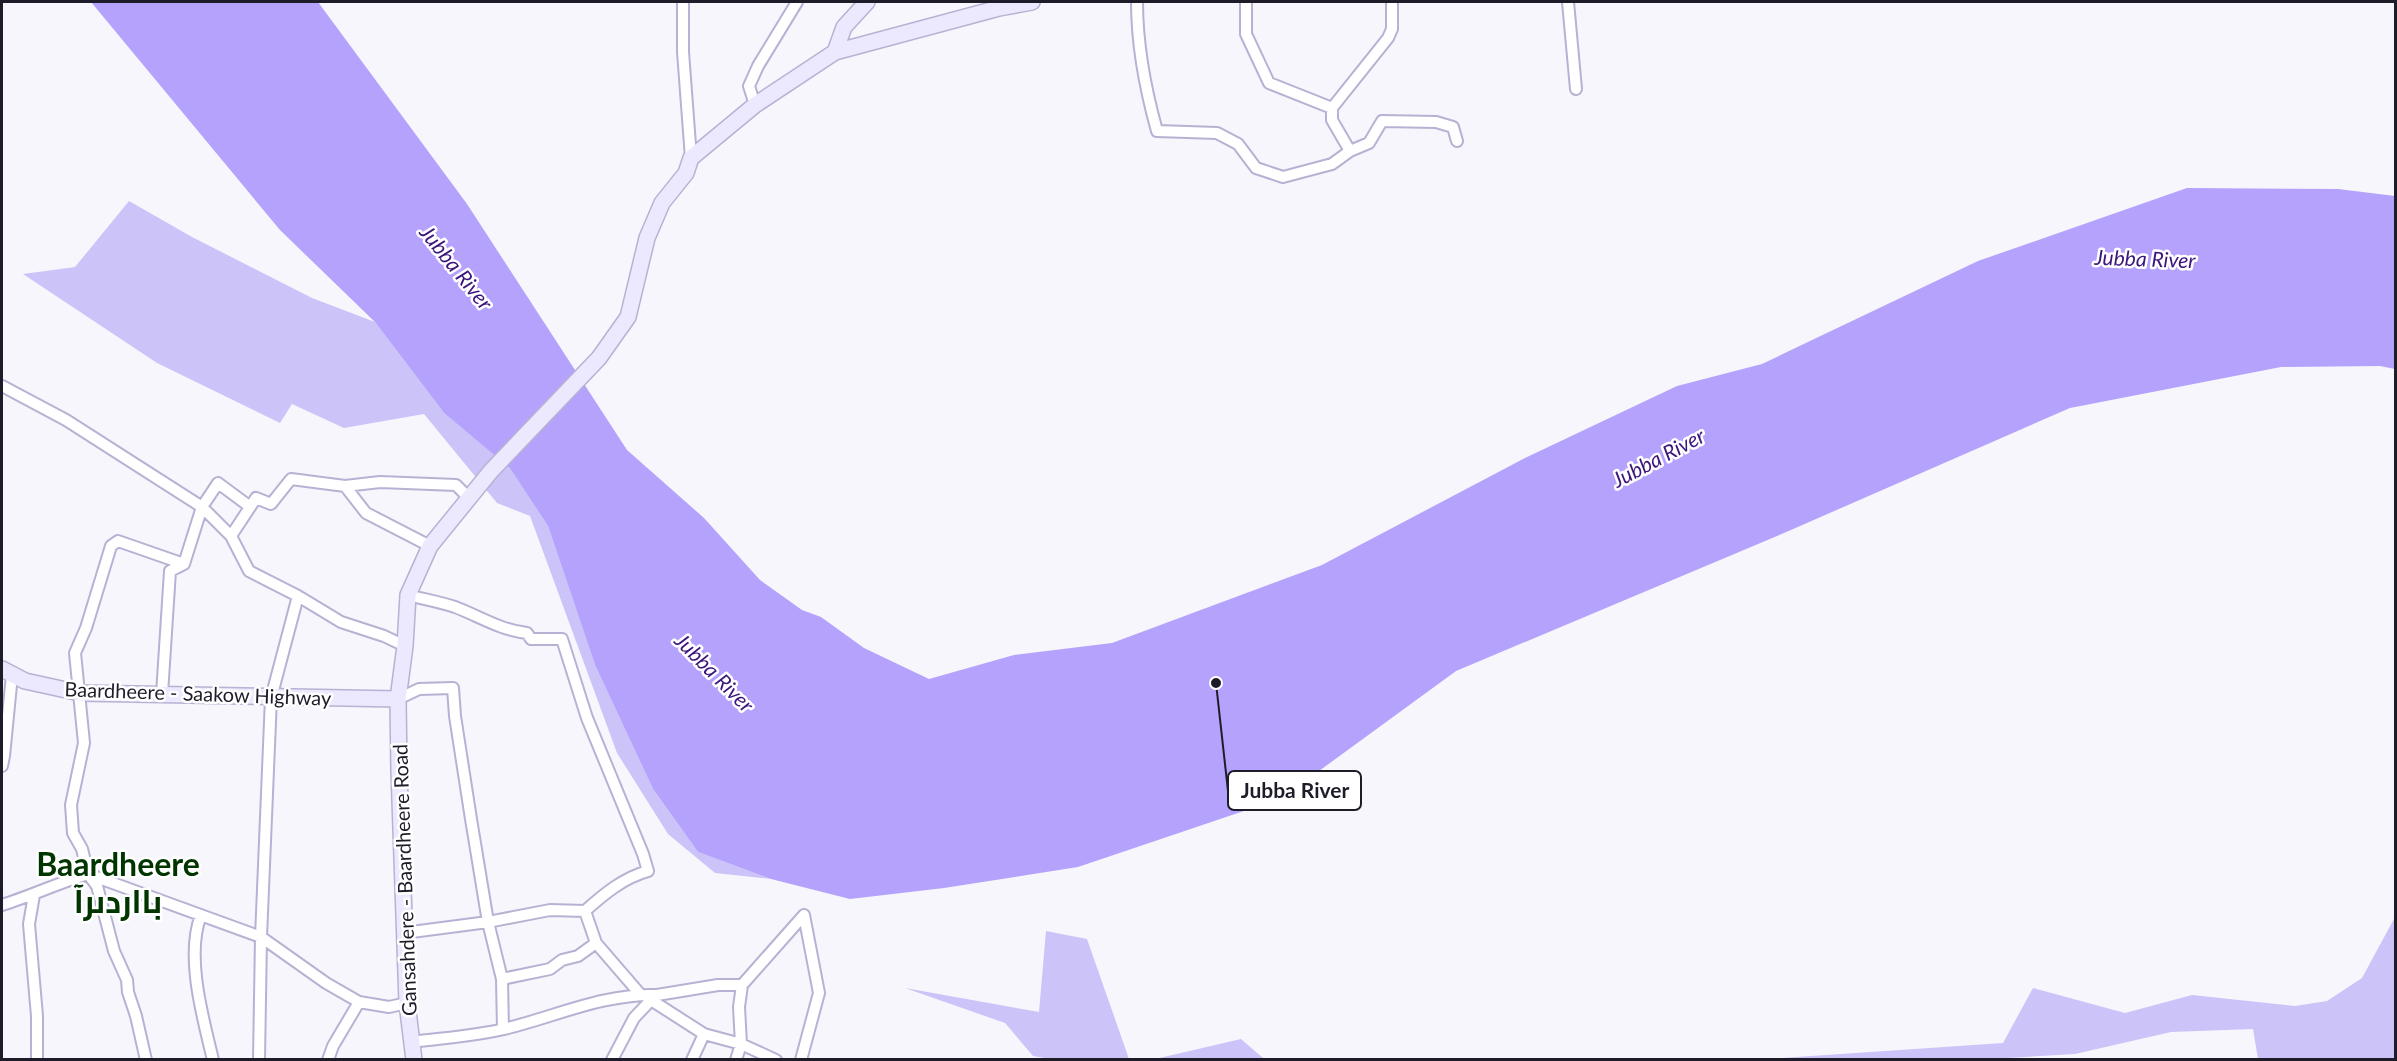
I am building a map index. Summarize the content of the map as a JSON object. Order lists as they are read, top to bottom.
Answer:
{
  "streets": {
    "main road": ["Baardheere - Saakow Highway", "Gansahdere - Baardheere Road"]
  },
  "crossings": [
    ["Baardheere - Saakow Highway", "Gansahdere - Baardheere Road"]
  ],
  "districts": ["Baardheere بااردىرآ"],
  "water": ["Jubba River"],
  "places": ["Jubba River"]
}
